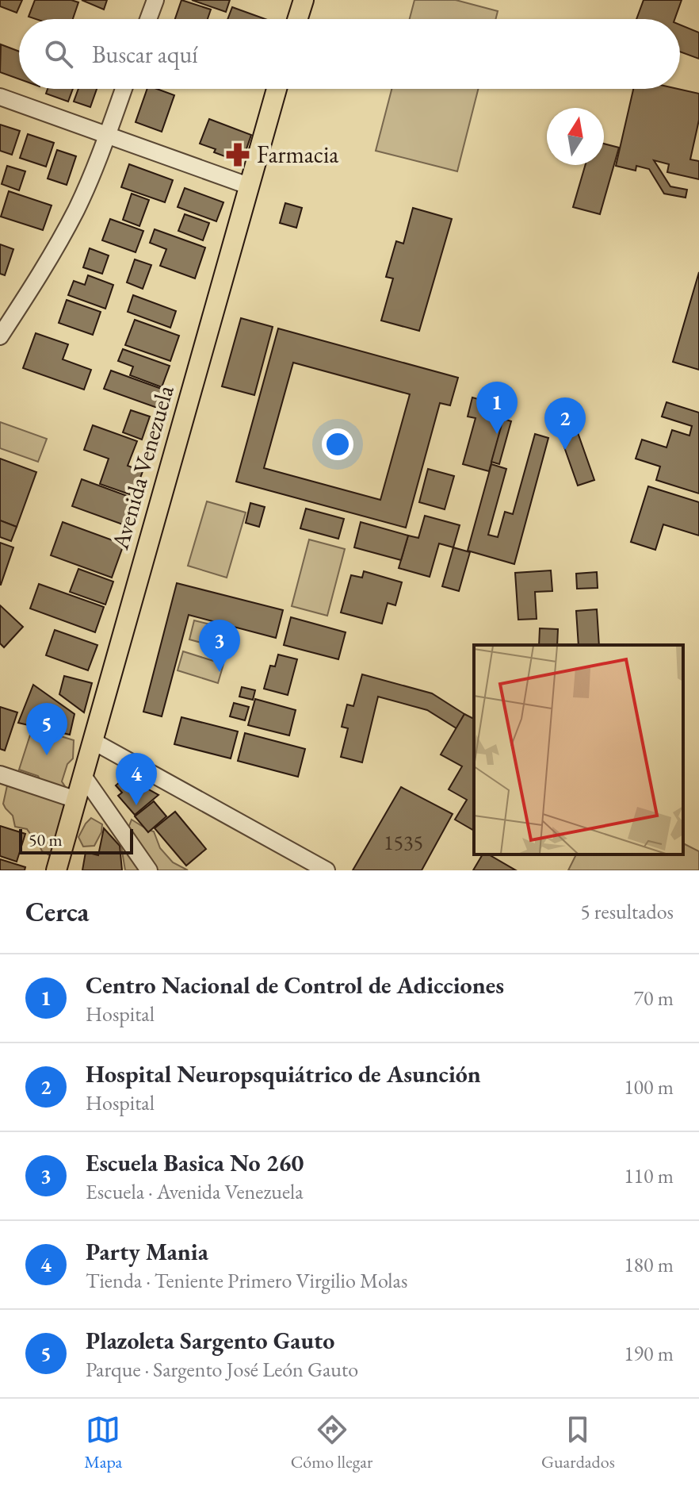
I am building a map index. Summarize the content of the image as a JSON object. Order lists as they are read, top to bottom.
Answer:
{
  "streets": {
    "main road": ["Avenida Venezuela"]
  },
  "places": {
    "pharmacy": ["Farmacia"]
  },
  "house_numbers": ["1535"],
  "scale_bar": "50 m",
  "north": "top",
  "page": {
    "search": "Buscar aquí",
    "pins": [
      "1",
      "2",
      "3",
      "5",
      "4"
    ],
    "scale": "50 m",
    "heading": ["Cerca", "5 resultados"],
    "list": [
      {
        "mark": "1",
        "name": "Centro Nacional de Control de Adicciones",
        "note": "Hospital",
        "value": "70 m"
      },
      {
        "mark": "2",
        "name": "Hospital Neuropsquiátrico de Asunción",
        "note": "Hospital",
        "value": "100 m"
      },
      {
        "mark": "3",
        "name": "Escuela Basica No 260",
        "note": "Escuela · Avenida Venezuela",
        "value": "110 m"
      },
      {
        "mark": "4",
        "name": "Party Mania",
        "note": "Tienda · Teniente Primero Virgilio Molas",
        "value": "180 m"
      },
      {
        "mark": "5",
        "name": "Plazoleta Sargento Gauto",
        "note": "Parque · Sargento José León Gauto",
        "value": "190 m"
      }
    ],
    "nav": ["Mapa", "Cómo llegar", "Guardados"]
  }
}
